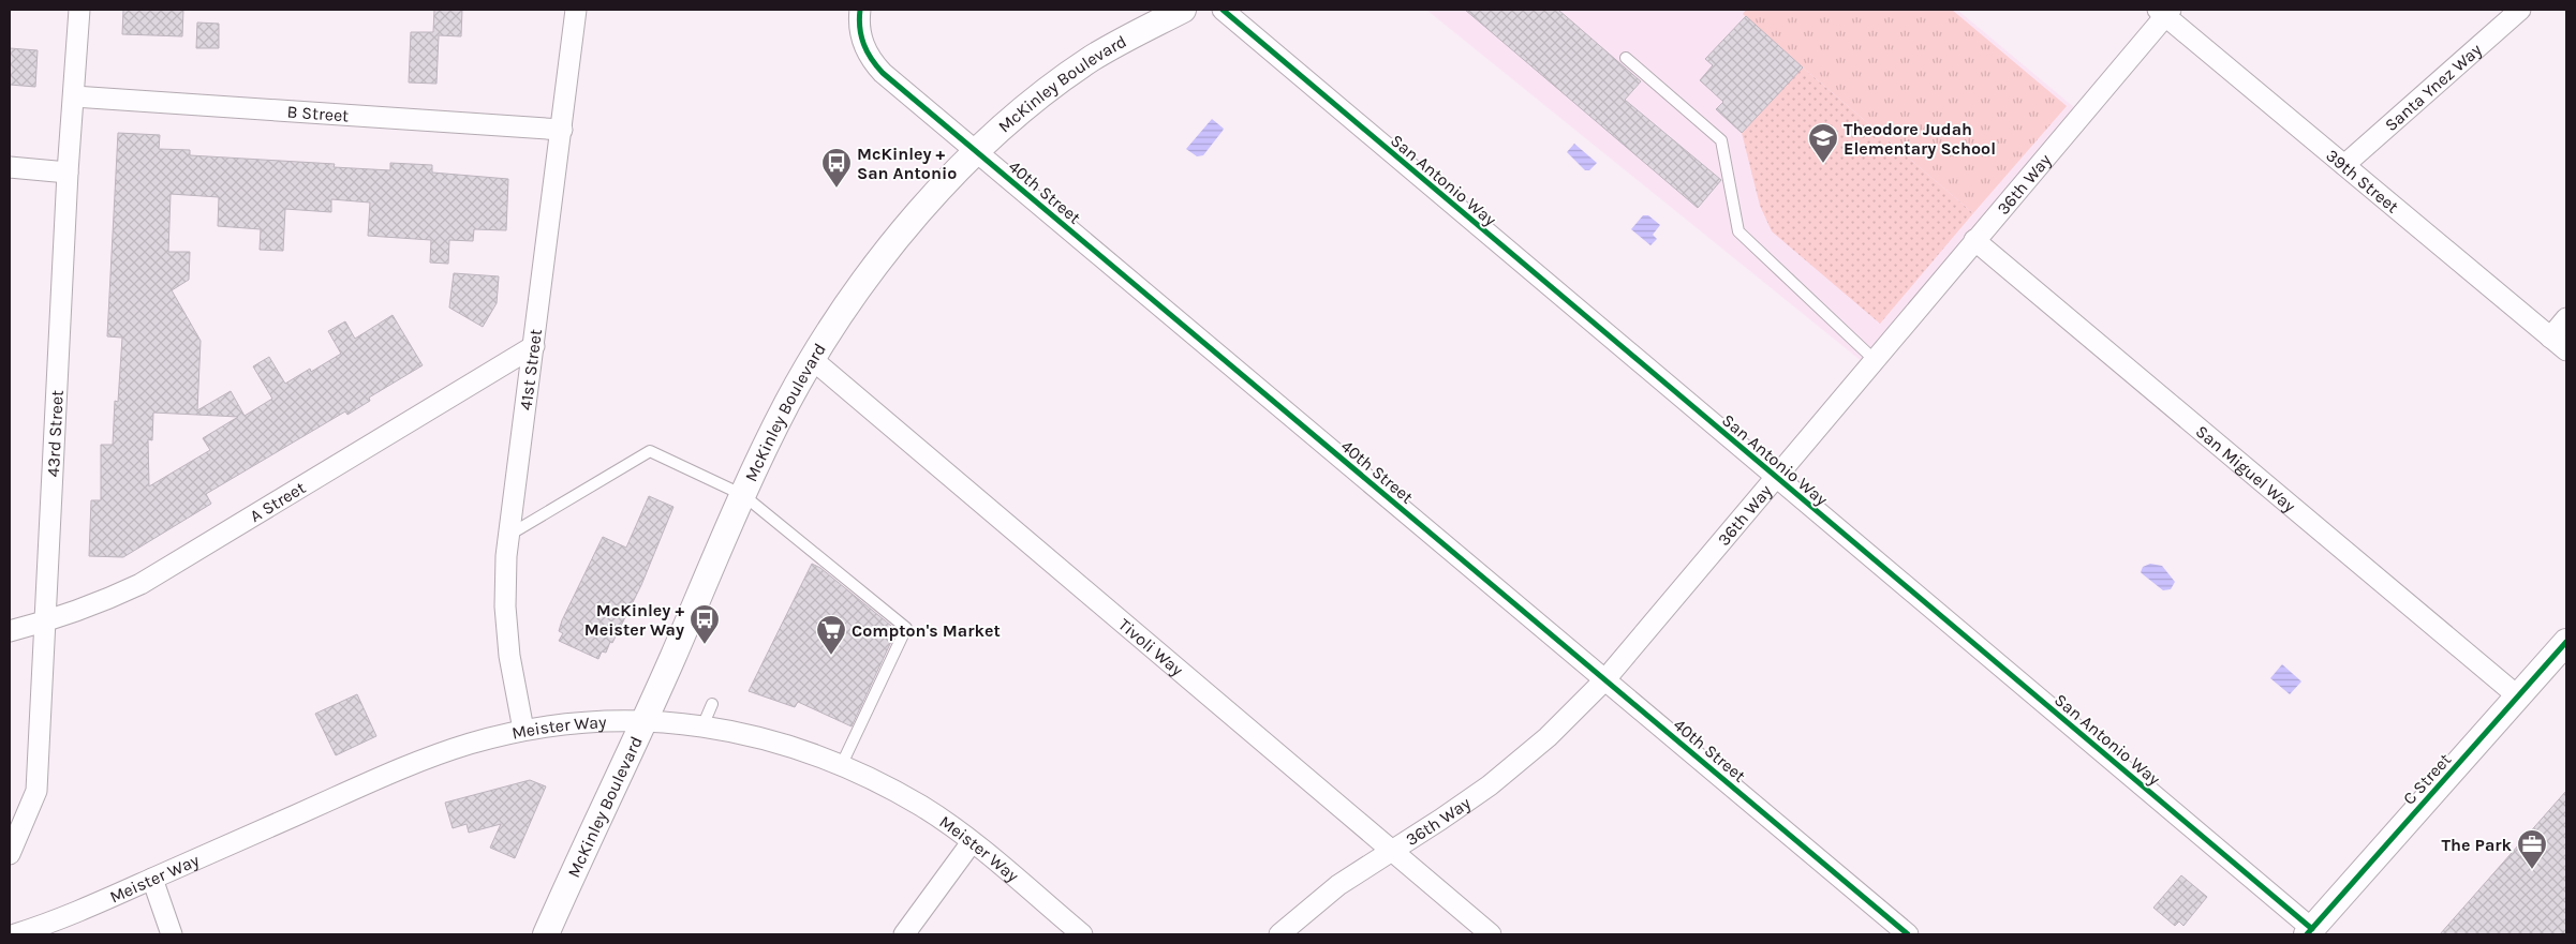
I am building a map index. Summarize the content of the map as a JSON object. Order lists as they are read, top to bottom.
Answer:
{
  "streets": {
    "street": [
      "McKinley Boulevard",
      "Santa Ynez Way",
      "B Street",
      "San Antonio Way",
      "39th Street",
      "36th Way",
      "40th Street",
      "41st Street",
      "43rd Street",
      "San Miguel Way",
      "A Street",
      "Tivoli Way",
      "Meister Way",
      "C Street"
    ]
  },
  "crossings": [
    ["McKinley Boulevard", "40th Street"],
    ["McKinley Boulevard", "Tivoli Way"],
    ["McKinley Boulevard", "Meister Way"],
    ["Santa Ynez Way", "39th Street"],
    ["B Street", "41st Street"],
    ["B Street", "43rd Street"],
    ["San Antonio Way", "36th Way"],
    ["San Antonio Way", "C Street"],
    ["39th Street", "36th Way"],
    ["36th Way", "40th Street"],
    ["36th Way", "San Miguel Way"],
    ["36th Way", "Tivoli Way"],
    ["41st Street", "A Street"],
    ["41st Street", "Meister Way"],
    ["43rd Street", "A Street"],
    ["San Miguel Way", "C Street"]
  ],
  "places": {
    "school or university": ["Theodore Judah Elementary School"],
    "bus stop": ["McKinley + San Antonio", "McKinley + Meister Way"],
    "supermarket": ["Compton's Market"],
    "office": ["The Park"]
  }
}
